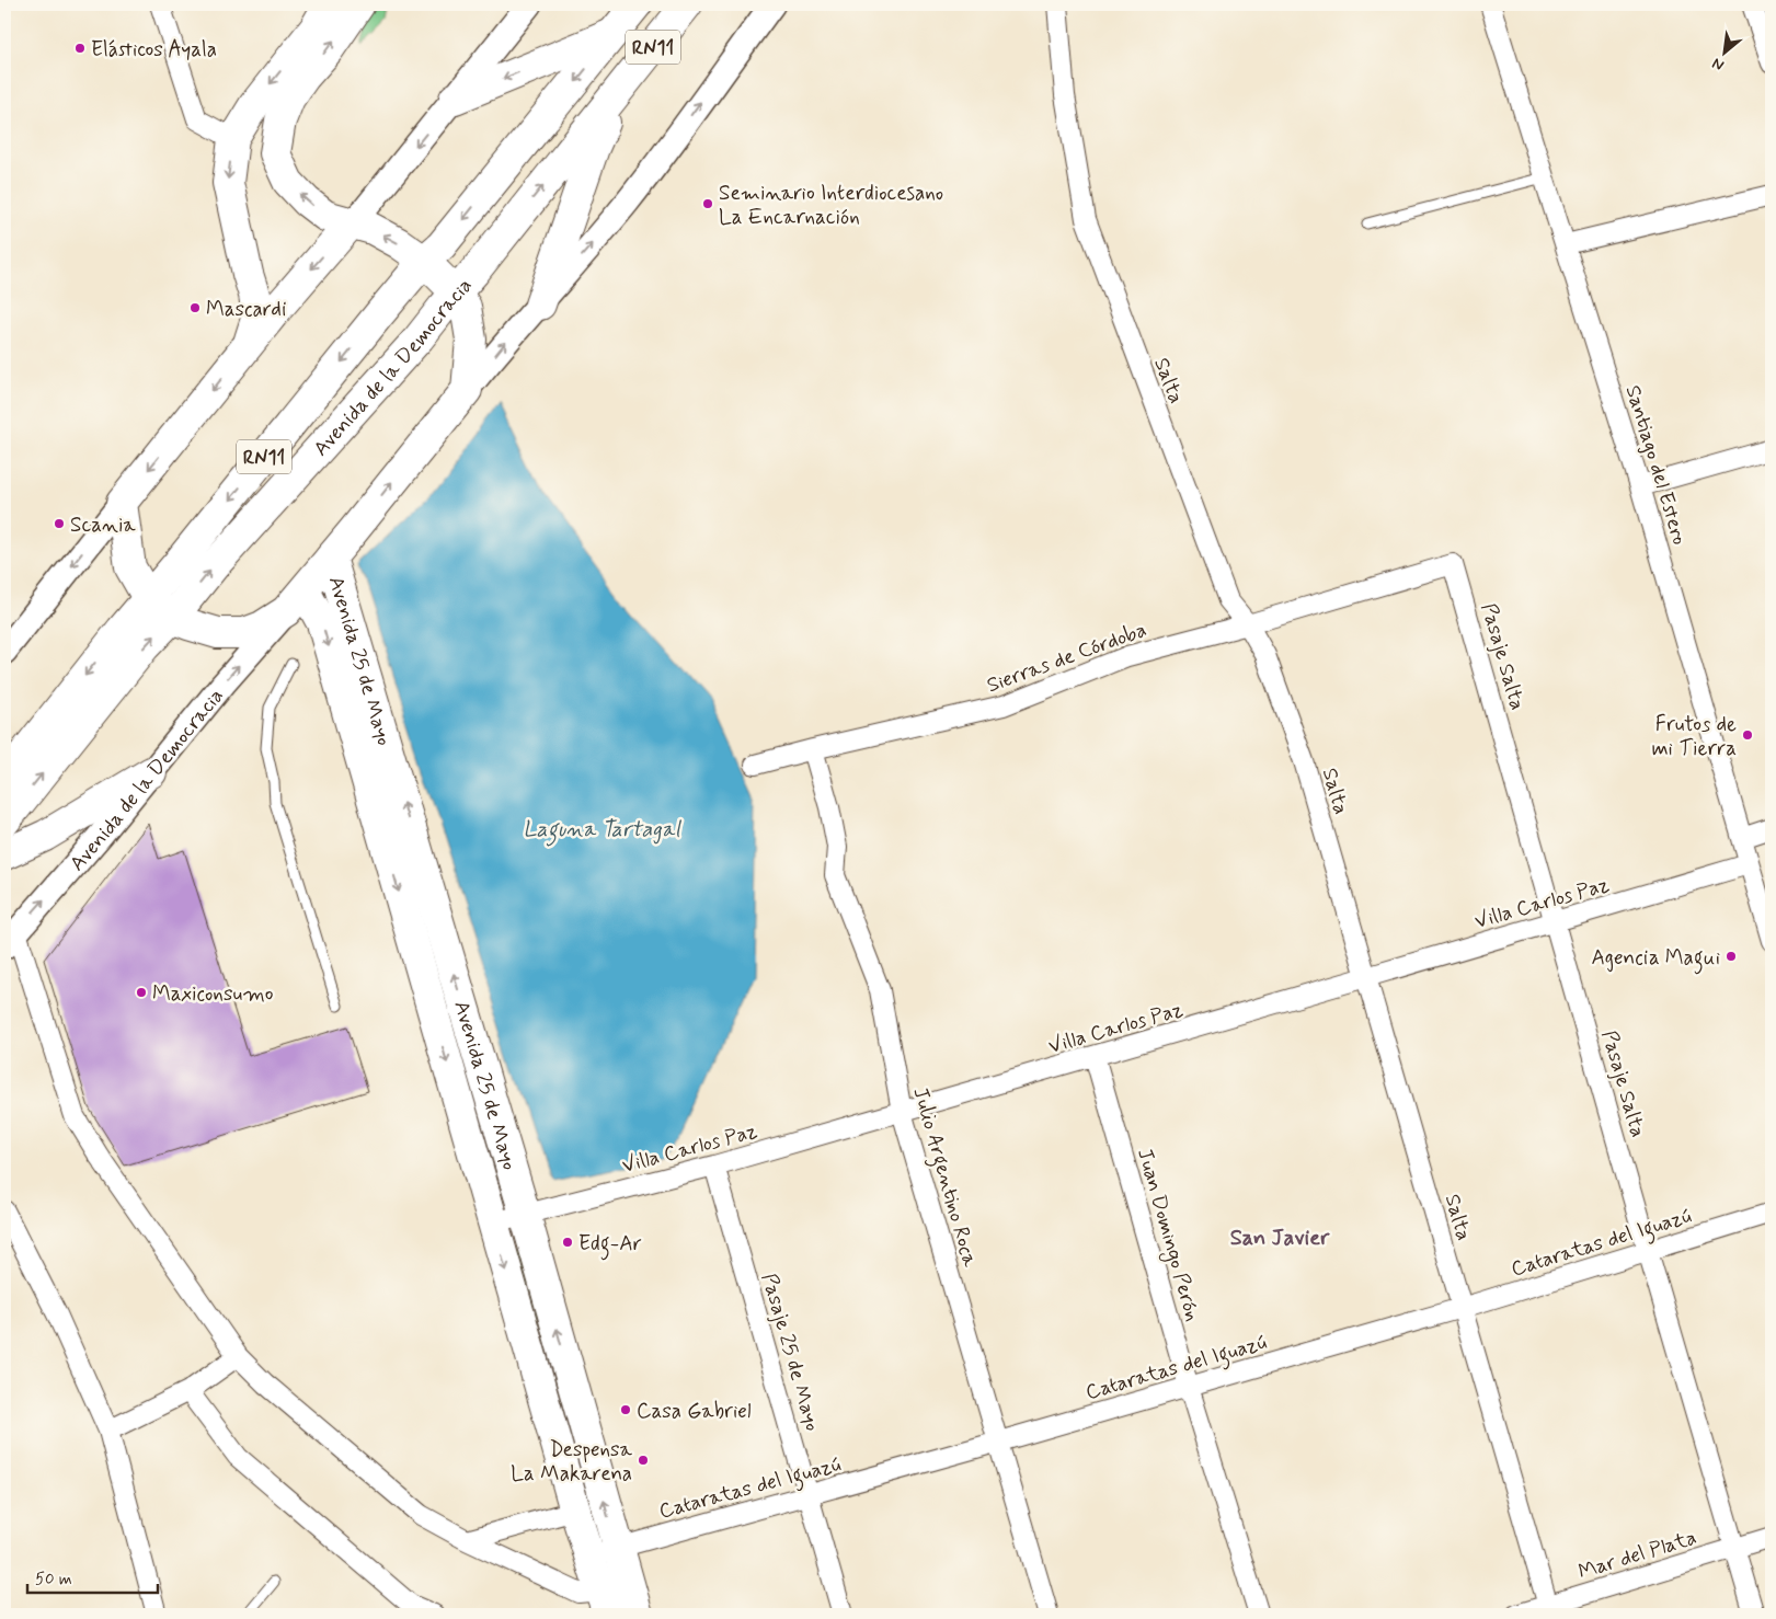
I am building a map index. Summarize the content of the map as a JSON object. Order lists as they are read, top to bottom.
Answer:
{
  "streets": {
    "main road": ["RN11", "Avenida de la Democracia", "Avenida 25 de Mayo"],
    "street": [
      "Salta",
      "Santiago del Estero",
      "Sierras de Córdoba",
      "Pasaje Salta",
      "Villa Carlos Paz",
      "Julio Argentino Roca",
      "Juan Domingo Perón",
      "Cataratas del Iguazú",
      "Pasaje 25 de Mayo",
      "Mar del Plata"
    ]
  },
  "crossings": [
    ["Avenida de la Democracia", "Avenida 25 de Mayo"],
    ["Salta", "Sierras de Córdoba"],
    ["Salta", "Villa Carlos Paz"],
    ["Salta", "Cataratas del Iguazú"],
    ["Salta", "Mar del Plata"],
    ["Santiago del Estero", "Villa Carlos Paz"],
    ["Sierras de Córdoba", "Pasaje Salta"],
    ["Sierras de Córdoba", "Julio Argentino Roca"],
    ["Pasaje Salta", "Villa Carlos Paz"],
    ["Pasaje Salta", "Cataratas del Iguazú"],
    ["Pasaje Salta", "Mar del Plata"],
    ["Avenida 25 de Mayo", "Villa Carlos Paz"],
    ["Avenida 25 de Mayo", "Cataratas del Iguazú"],
    ["Villa Carlos Paz", "Julio Argentino Roca"],
    ["Villa Carlos Paz", "Juan Domingo Perón"],
    ["Villa Carlos Paz", "Pasaje 25 de Mayo"],
    ["Julio Argentino Roca", "Cataratas del Iguazú"],
    ["Juan Domingo Perón", "Cataratas del Iguazú"],
    ["Cataratas del Iguazú", "Pasaje 25 de Mayo"]
  ],
  "districts": ["San Javier"],
  "water": ["Laguna Tartagal"],
  "places": [
    "Elásticos Ayala",
    "Seminario Interdiocesano La Encarnación",
    "Mascardi",
    "Scania",
    "Frutos de mi Tierra",
    "Agencia Magui",
    "Maxiconsumo",
    "Edg-Ar",
    "Casa Gabriel",
    "Despensa La Makarena"
  ],
  "scale_bar": "50 m",
  "north": "bottom left"
}
